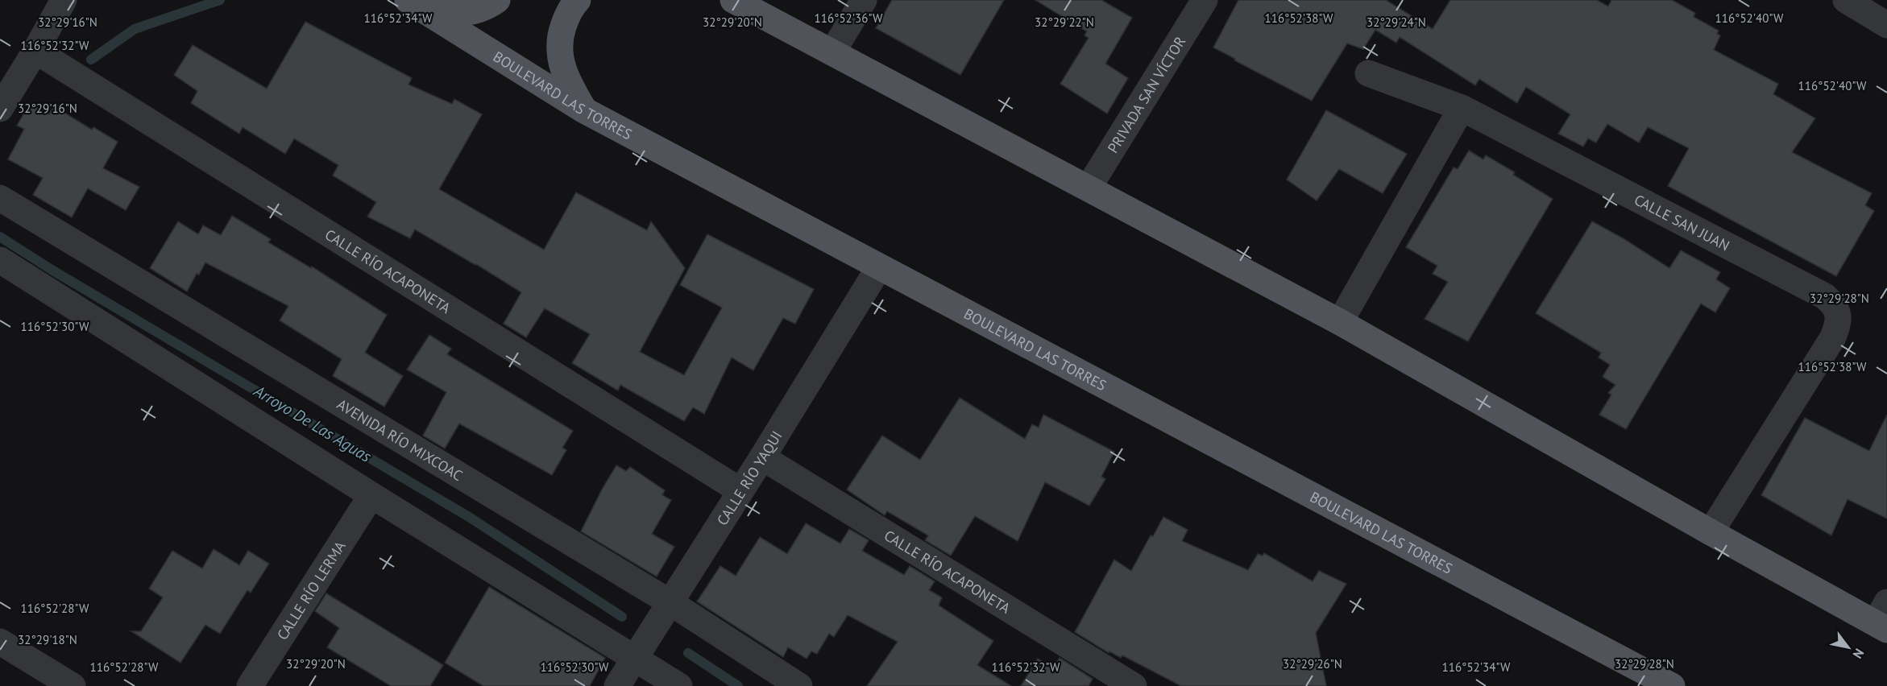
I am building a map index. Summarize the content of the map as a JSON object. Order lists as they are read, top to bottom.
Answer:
{
  "streets": {
    "main road": ["BOULEVARD LAS TORRES"],
    "street": [
      "PRIVADA SAN VÍCTOR",
      "CALLE SAN JUAN",
      "CALLE RÍO ACAPONETA",
      "AVENIDA RÍO MIXCOAC",
      "CALLE RÍO YAQUI",
      "CALLE RÍO LERMA"
    ]
  },
  "crossings": [
    ["BOULEVARD LAS TORRES", "CALLE RÍO YAQUI"],
    ["CALLE RÍO ACAPONETA", "CALLE RÍO YAQUI"],
    ["AVENIDA RÍO MIXCOAC", "CALLE RÍO YAQUI"]
  ],
  "water": ["Arroyo De Las Aguas"],
  "north": "bottom right",
  "coordinates": [
    "116°52'34\"W",
    "116°52'36\"W",
    "116°52'38\"W",
    "116°52'40\"W",
    "32°29'16\"N",
    "32°29'20\"N",
    "32°29'22\"N",
    "32°29'24\"N",
    "116°52'32\"W",
    "32°29'28\"N",
    "116°52'30\"W",
    "116°52'28\"W",
    "32°29'18\"N",
    "32°29'26\"N"
  ]
}
